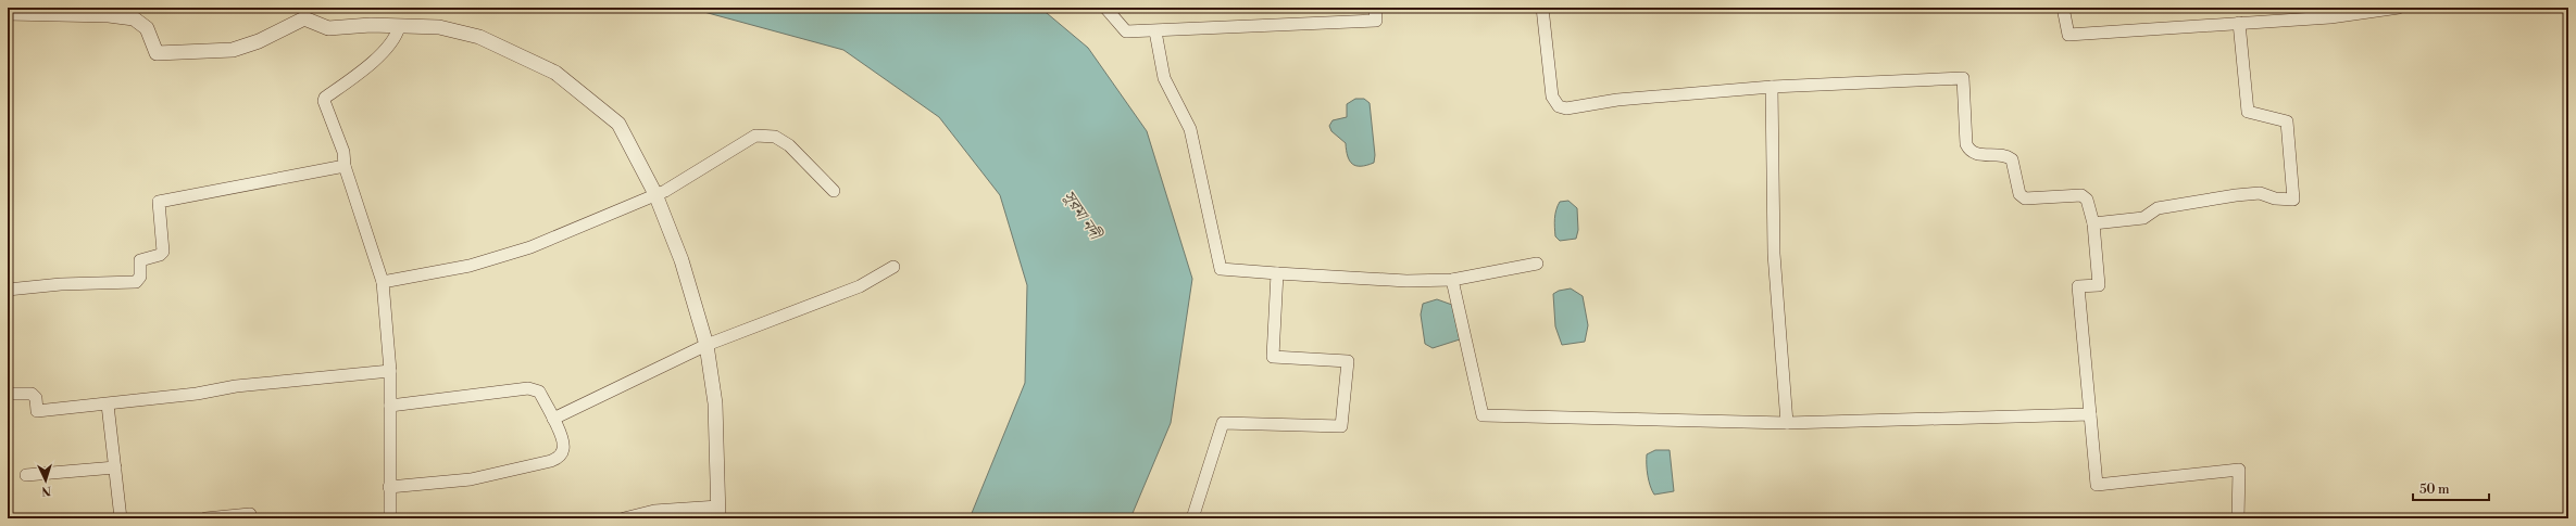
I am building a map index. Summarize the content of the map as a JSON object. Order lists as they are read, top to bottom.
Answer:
{
  "water": ["সুরমা নদী"],
  "scale_bar": "50 m",
  "north": "bottom"
}
